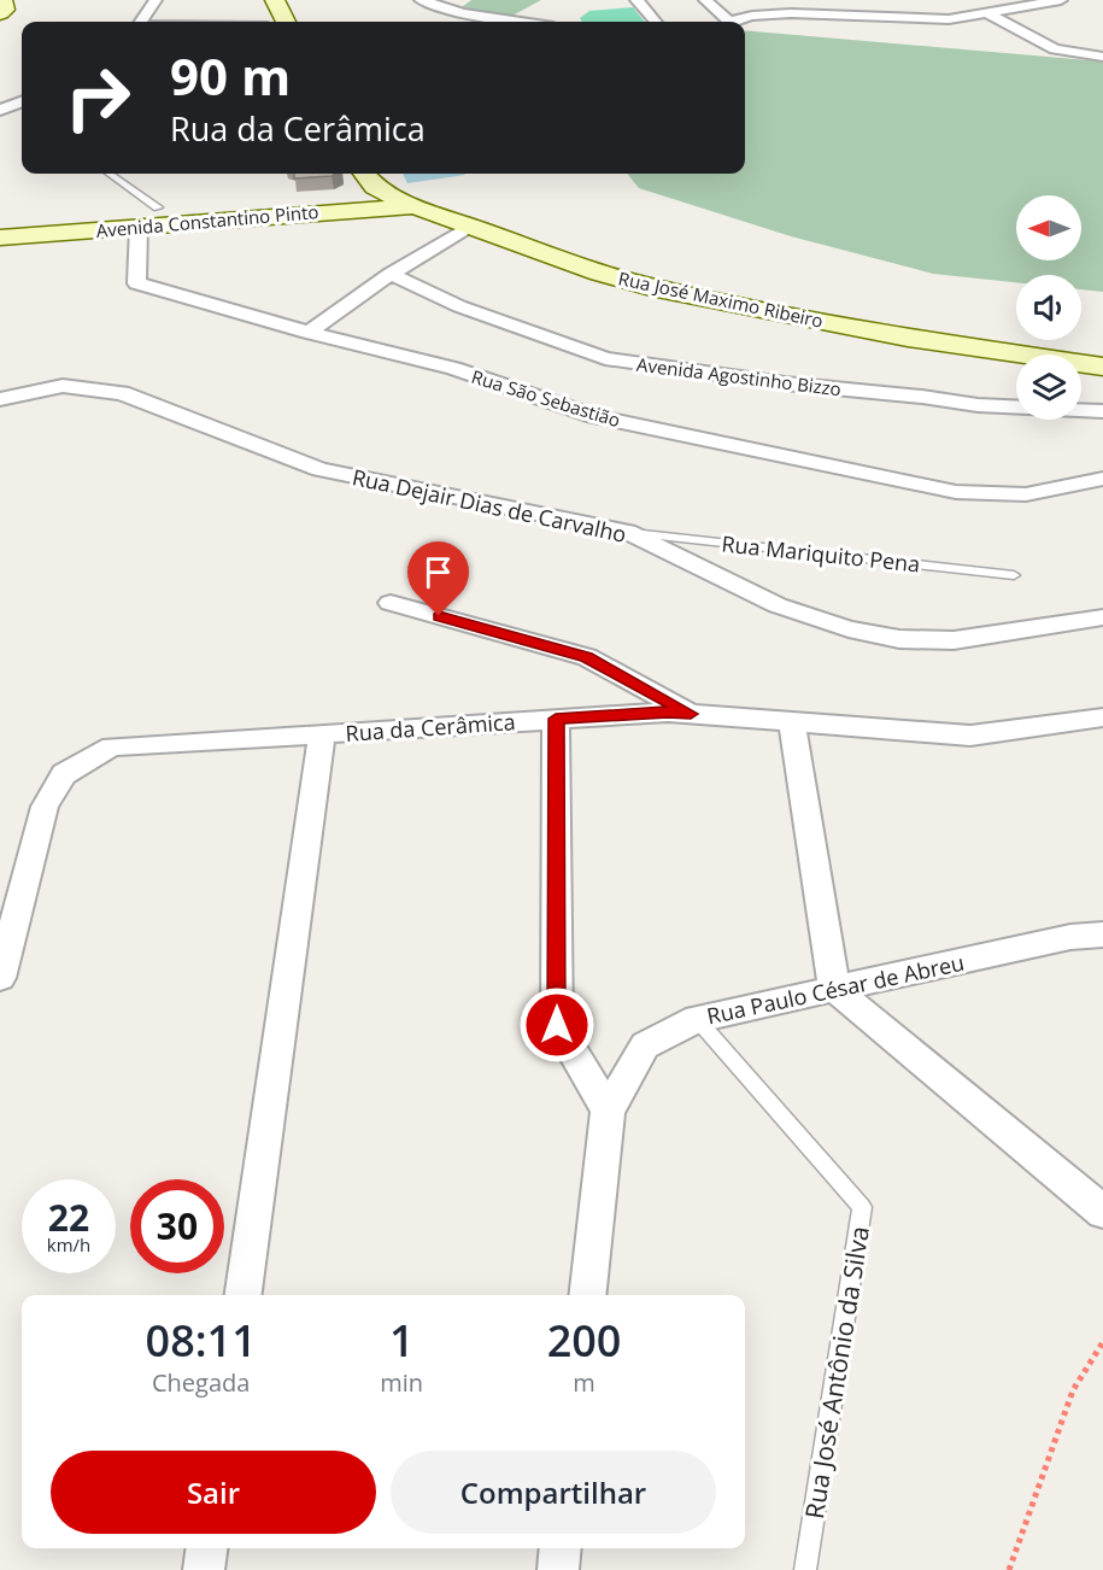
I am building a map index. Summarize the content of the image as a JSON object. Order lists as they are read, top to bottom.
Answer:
{
  "streets": {
    "street": [
      "Avenida Constantino Pinto",
      "Rua José Maximo Ribeiro",
      "Avenida Agostinho Bizzo",
      "Rua São Sebastião",
      "Rua Dejair Dias de Carvalho",
      "Rua da Cerâmica",
      "Rua Paulo César de Abreu"
    ],
    "lane": ["Rua Mariquito Pena", "Rua José Antônio da Silva"]
  },
  "crossings": [
    ["Avenida Constantino Pinto", "Rua José Maximo Ribeiro"],
    ["Avenida Constantino Pinto", "Rua São Sebastião"],
    ["Rua Dejair Dias de Carvalho", "Rua Mariquito Pena"],
    ["Rua Paulo César de Abreu", "Rua José Antônio da Silva"]
  ],
  "north": "left",
  "page": {
    "turn": ["90 m", "Rua da Cerâmica"],
    "speed": "22 km/h",
    "limit": "30",
    "eta": [
      "08:11",
      "Chegada",
      "1",
      "min",
      "200",
      "m"
    ],
    "buttons": ["Sair", "Compartilhar"]
  }
}
